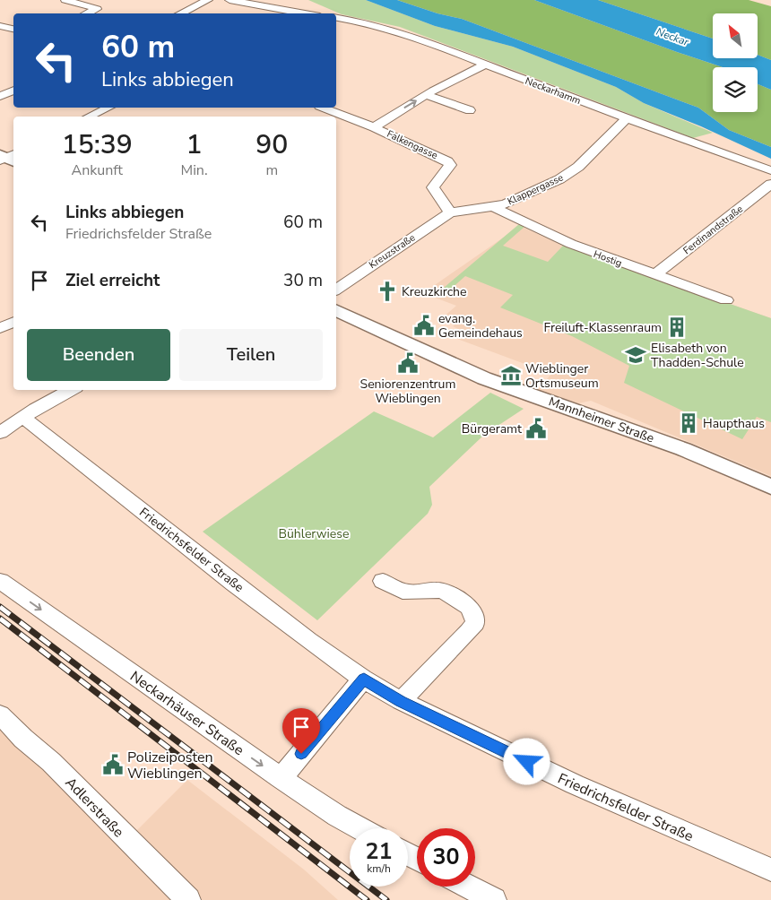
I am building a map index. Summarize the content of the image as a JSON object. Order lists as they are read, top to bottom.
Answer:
{
  "streets": {
    "street": [
      "Neckarhamm",
      "Falkengasse",
      "Klappergasse",
      "Ferdinandstraße",
      "Kreuzstraße",
      "Hostig",
      "Mannheimer Straße",
      "Friedrichsfelder Straße",
      "Neckarhäuser Straße",
      "Adlerstraße"
    ]
  },
  "crossings": [
    ["Neckarhamm", "Klappergasse"],
    ["Falkengasse", "Klappergasse"],
    ["Falkengasse", "Kreuzstraße"],
    ["Klappergasse", "Kreuzstraße"],
    ["Klappergasse", "Hostig"],
    ["Ferdinandstraße", "Hostig"]
  ],
  "one_way": ["Neckarhäuser Straße"],
  "water": ["Neckar"],
  "parks": ["Bühlerwiese"],
  "places": {
    "church": ["Kreuzkirche"],
    "public building": [
      "evang. Gemeindehaus",
      "Seniorenzentrum Wieblingen",
      "Bürgeramt",
      "Polizeiposten Wieblingen"
    ],
    "building": ["Freiluft-Klassenraum", "Haupthaus"],
    "school or university": ["Elisabeth von Thadden-Schule"],
    "museum": ["Wieblinger Ortsmuseum"]
  },
  "north": "top left",
  "page": {
    "turn": ["60 m", "Links abbiegen"],
    "eta": [
      "15:39",
      "Ankunft",
      "1",
      "Min.",
      "90",
      "m"
    ],
    "list": [
      {
        "name": "Links abbiegen",
        "note": "Friedrichsfelder Straße",
        "value": "60 m"
      },
      {
        "name": "Ziel erreicht",
        "value": "30 m"
      }
    ],
    "buttons": ["Beenden", "Teilen"],
    "speed": "21 km/h",
    "limit": "30"
  }
}
